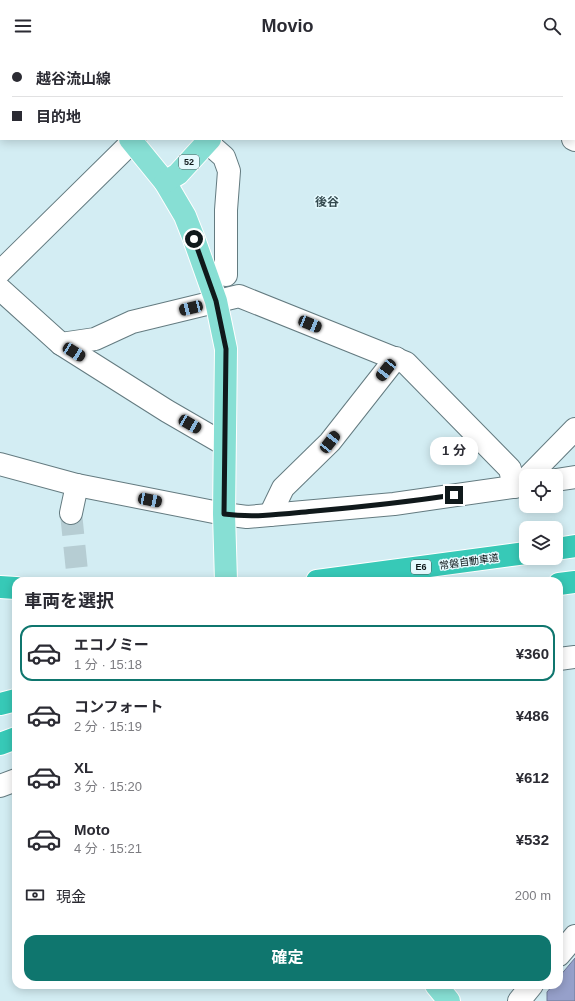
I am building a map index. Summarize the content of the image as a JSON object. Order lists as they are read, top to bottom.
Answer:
{
  "streets": {
    "highway": ["常磐自動車道", "E6"],
    "main road": ["52"]
  },
  "districts": ["後谷"],
  "page": {
    "header": "Movio",
    "banner": ["越谷流山線", "目的地"],
    "bubble": "1 分",
    "heading": "車両を選択",
    "list": [
      {
        "name": "エコノミー",
        "note": "1 分 · 15:18",
        "value": "¥360"
      },
      {
        "name": "コンフォート",
        "note": "2 分 · 15:19",
        "value": "¥486"
      },
      {
        "name": "XL",
        "note": "3 分 · 15:20",
        "value": "¥612"
      },
      {
        "name": "Moto",
        "note": "4 分 · 15:21",
        "value": "¥532"
      }
    ],
    "pay": ["現金", "200 m"],
    "buttons": "確定"
  }
}
